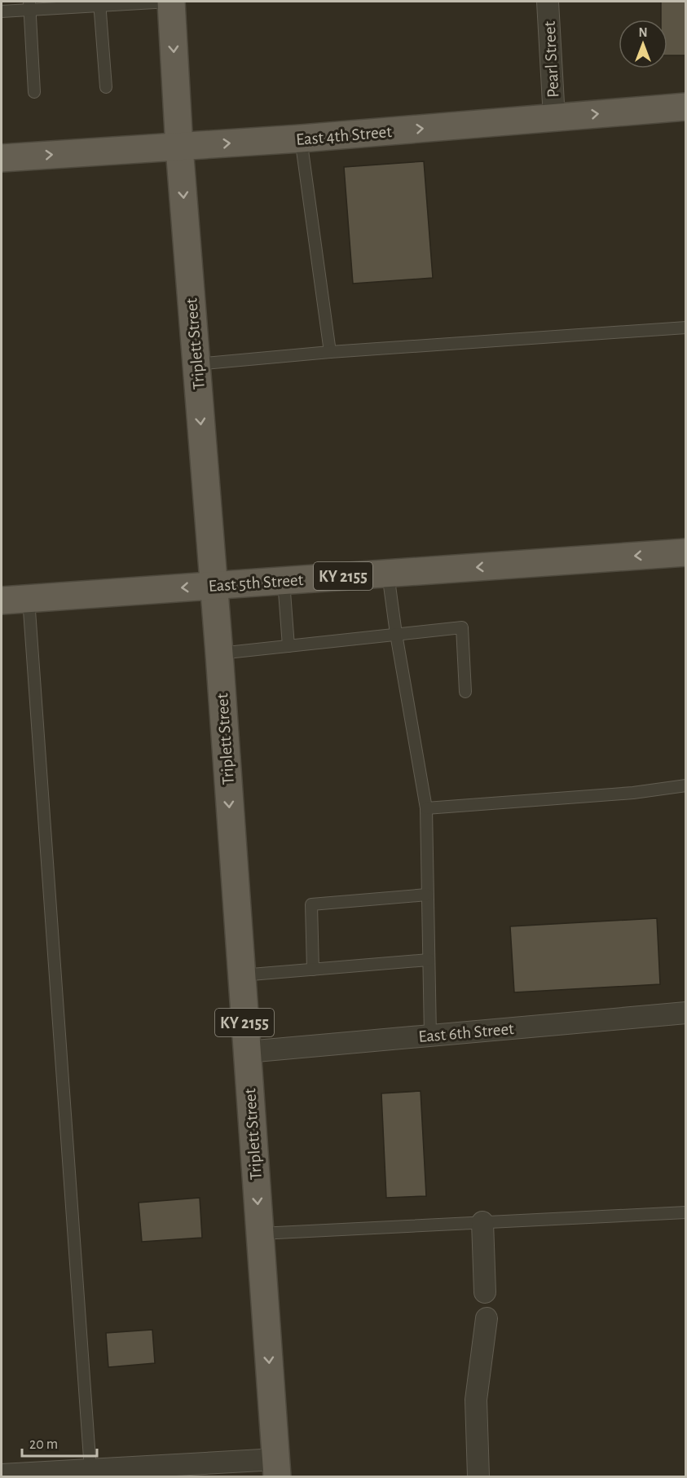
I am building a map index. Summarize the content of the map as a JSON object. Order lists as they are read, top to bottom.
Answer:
{
  "streets": {
    "main road": [
      "East 4th Street",
      "Triplett Street",
      "KY 2155",
      "East 5th Street"
    ],
    "street": ["Pearl Street", "East 6th Street"]
  },
  "crossings": [
    ["Pearl Street", "East 4th Street"],
    ["East 4th Street", "Triplett Street"],
    ["Triplett Street", "East 5th Street"],
    ["Triplett Street", "East 6th Street"]
  ],
  "one_way": ["East 4th Street", "Triplett Street", "East 5th Street"],
  "scale_bar": "20 m",
  "north": "top"
}
